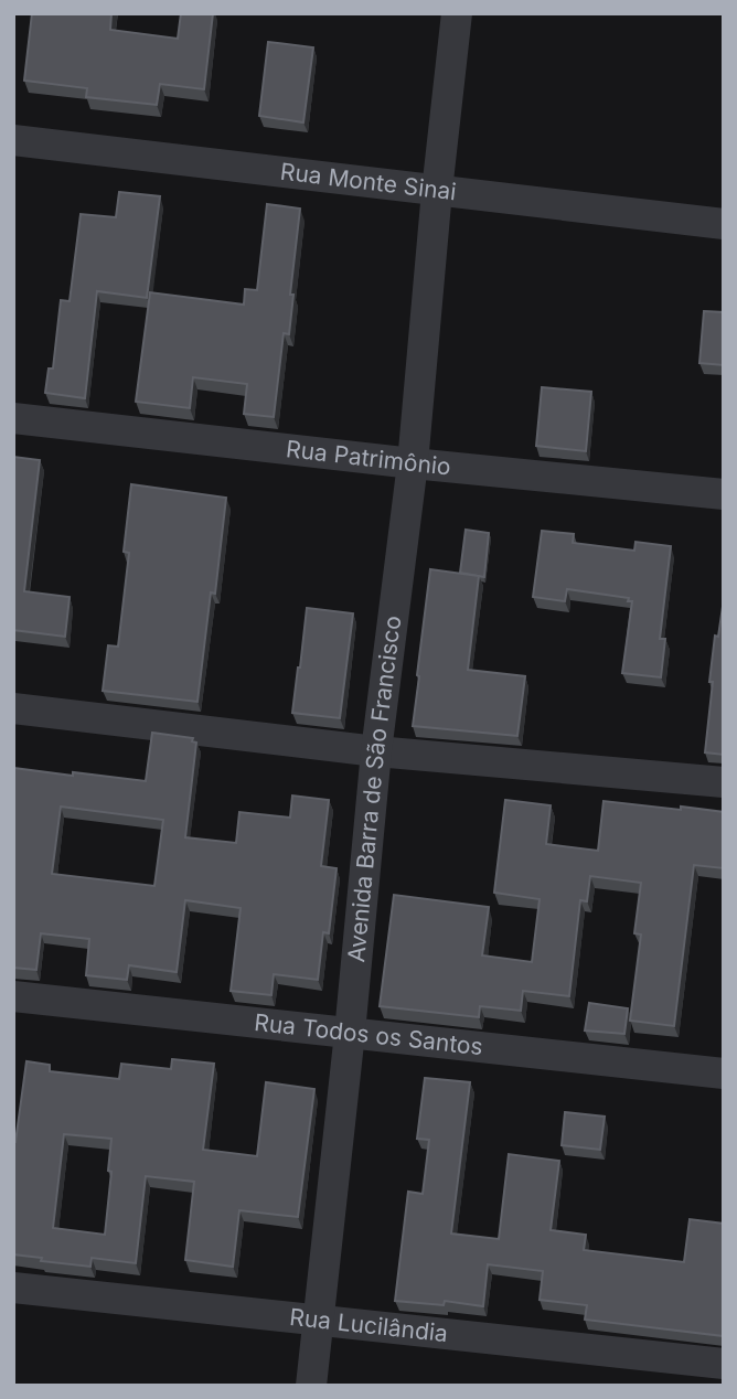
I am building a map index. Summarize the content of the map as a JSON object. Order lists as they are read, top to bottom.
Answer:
{
  "streets": {
    "street": [
      "Rua Monte Sinai",
      "Rua Patrimônio",
      "Avenida Barra de São Francisco",
      "Rua Todos os Santos",
      "Rua Lucilândia"
    ]
  },
  "crossings": [
    ["Rua Monte Sinai", "Avenida Barra de São Francisco"],
    ["Rua Patrimônio", "Avenida Barra de São Francisco"],
    ["Avenida Barra de São Francisco", "Rua Todos os Santos"],
    ["Avenida Barra de São Francisco", "Rua Lucilândia"]
  ]
}
